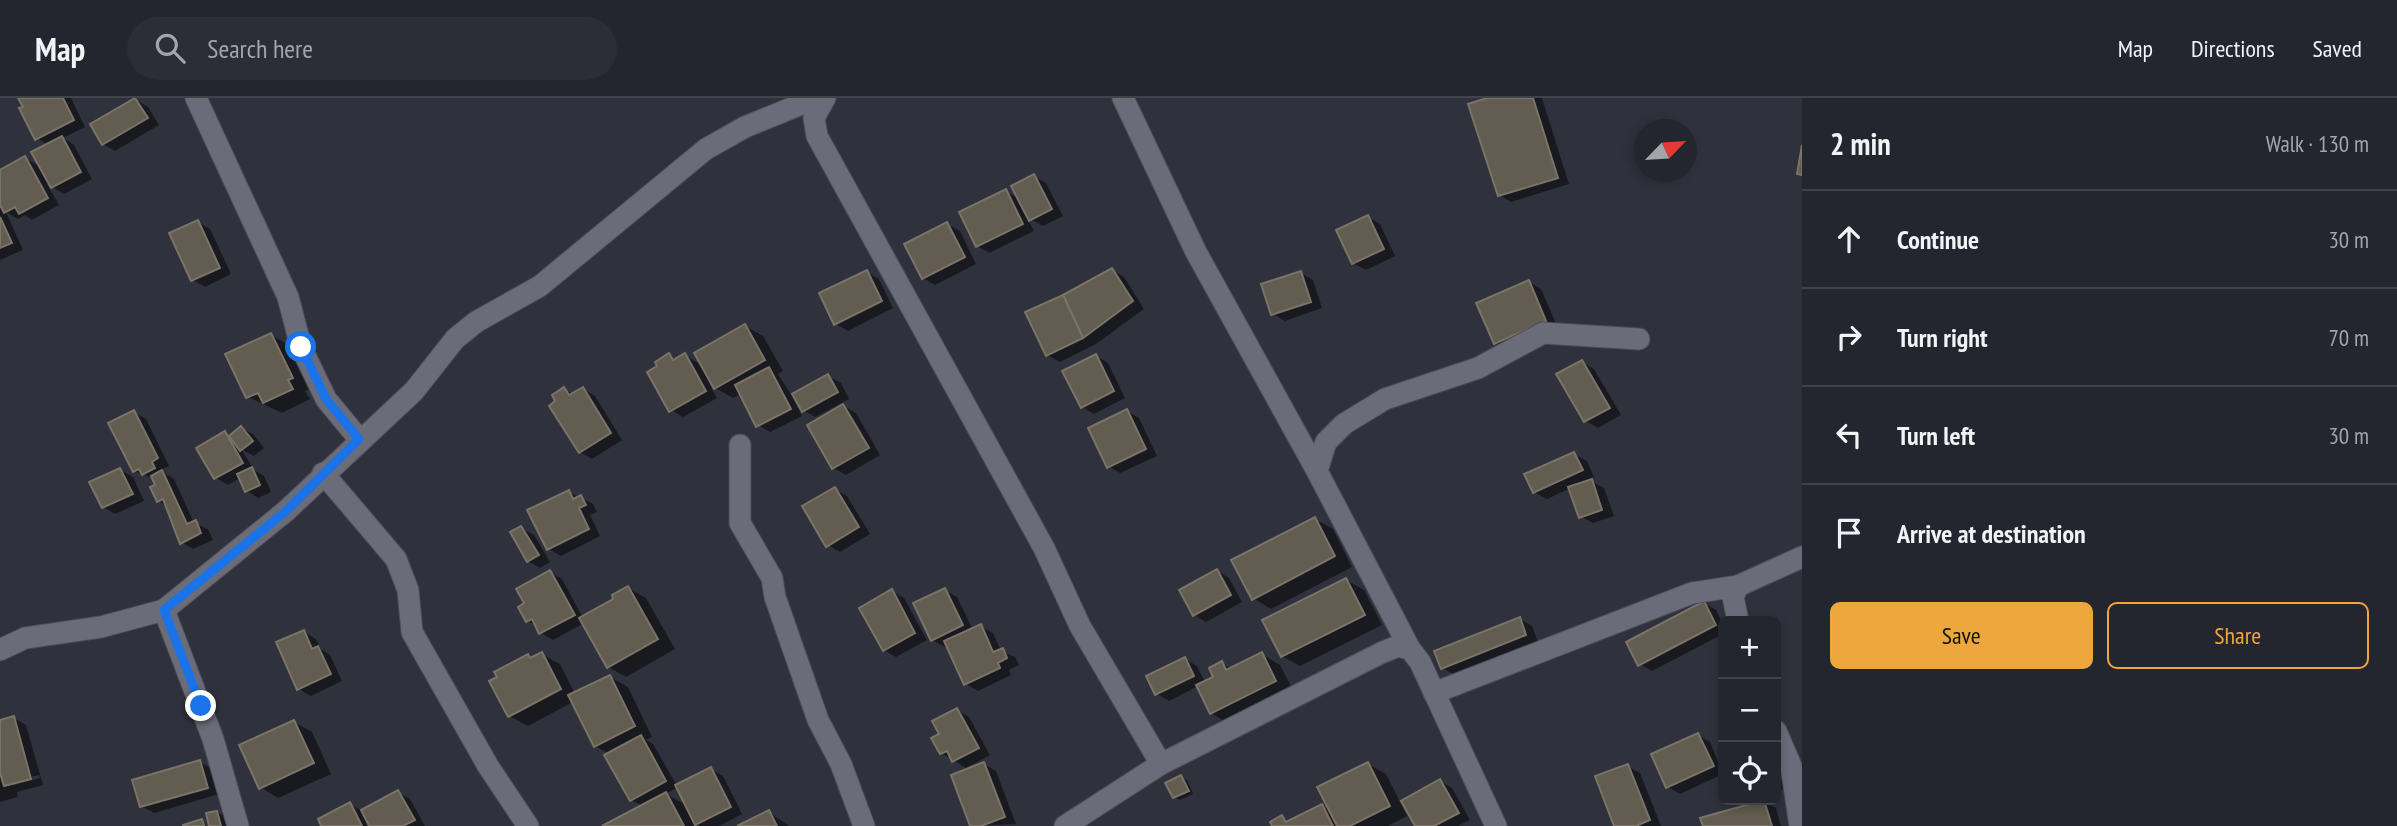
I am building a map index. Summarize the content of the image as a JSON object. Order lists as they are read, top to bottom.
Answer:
{
  "north": "top right",
  "page": {
    "header": "Map",
    "search": "Search here",
    "nav": ["Map", "Directions", "Saved"],
    "heading": ["2 min", "Walk · 130 m"],
    "list": [
      ["Continue", "30 m"],
      ["Turn right", "70 m"],
      ["Turn left", "30 m"],
      "Arrive at destination"
    ],
    "buttons": ["Save", "Share"],
    "map_buttons": ["+", "−"]
  }
}
